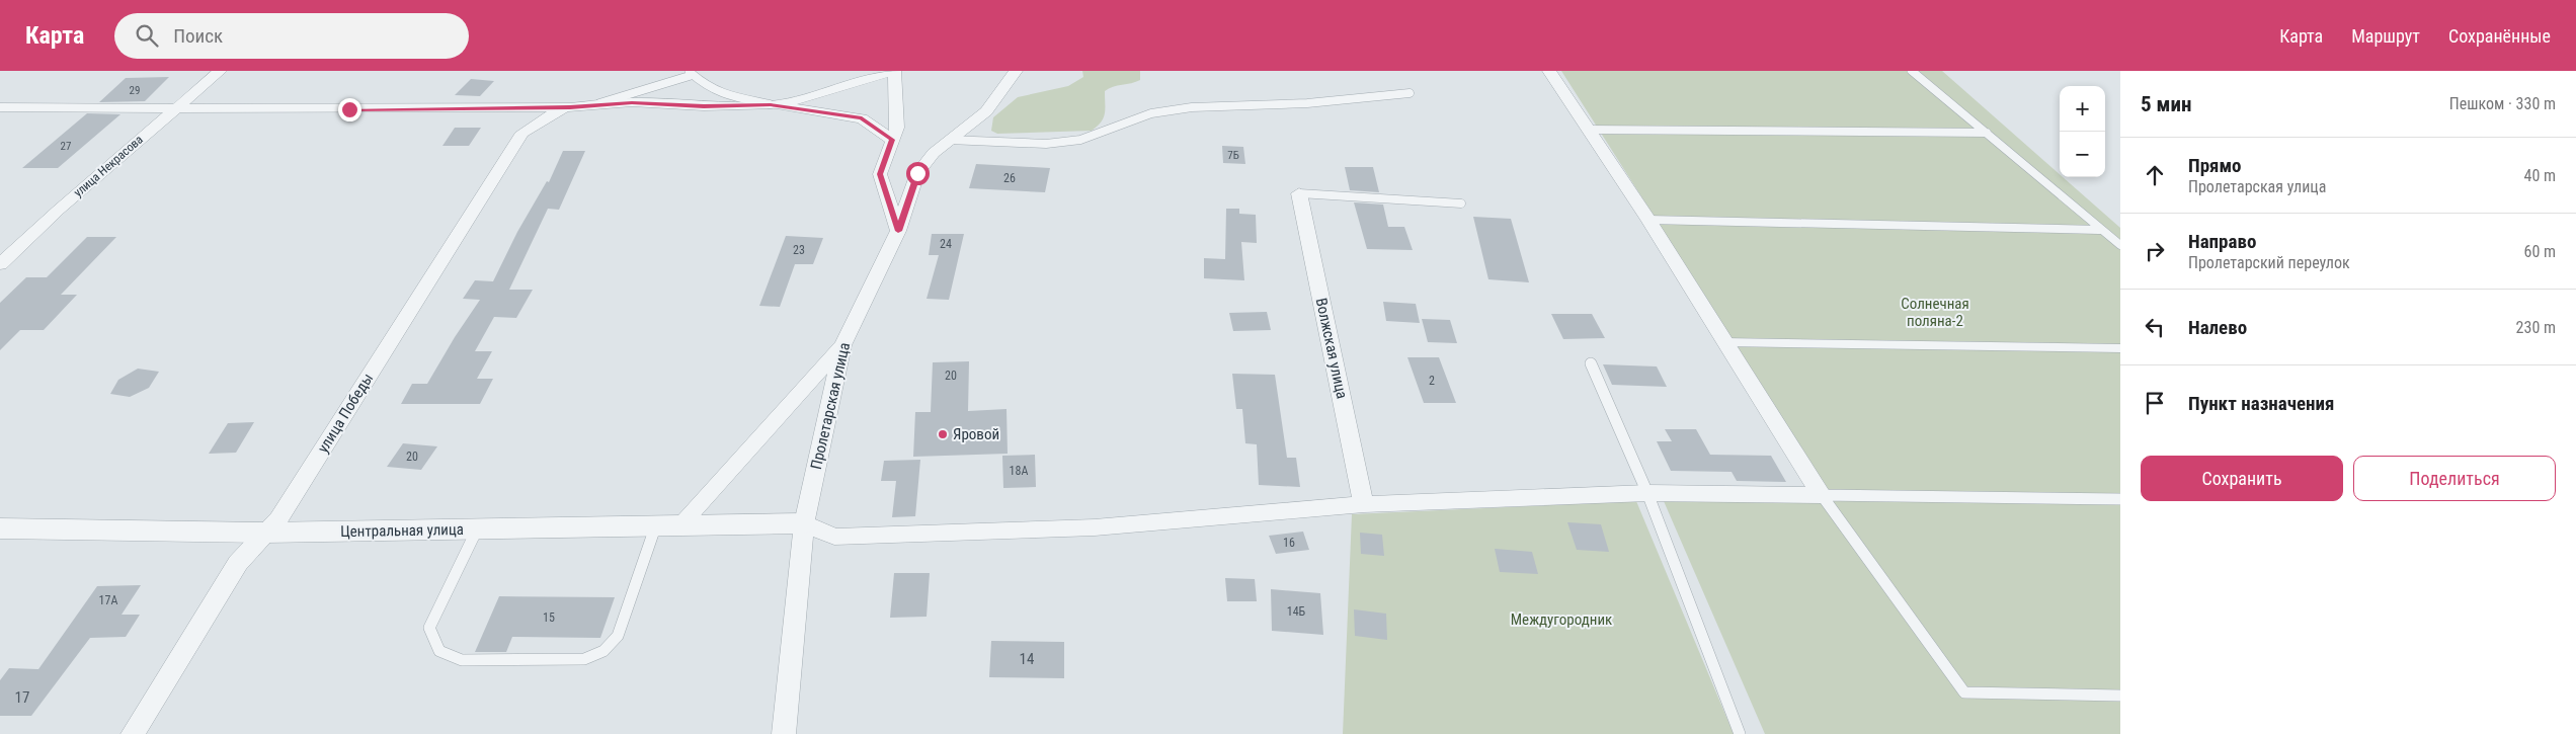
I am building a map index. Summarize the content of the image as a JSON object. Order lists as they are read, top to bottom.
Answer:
{
  "streets": {
    "street": [
      "улица Некрасова",
      "Волжская улица",
      "Пролетарская улица",
      "улица Победы",
      "Центральная улица"
    ]
  },
  "crossings": [
    ["Пролетарская улица", "Центральная улица"],
    ["улица Победы", "Центральная улица"]
  ],
  "parks": ["Солнечная поляна-2", "Междугородник"],
  "places": ["Яровой"],
  "house_numbers": [
    "29",
    "27",
    "7Б",
    "26",
    "24",
    "23",
    "20",
    "2",
    "20",
    "18А",
    "16",
    "17А",
    "14Б",
    "15",
    "14",
    "17"
  ],
  "page": {
    "header": "Карта",
    "search": "Поиск",
    "nav": ["Карта", "Маршрут", "Сохранённые"],
    "heading": ["5 мин", "Пешком · 330 m"],
    "map_buttons": ["+", "−"],
    "list": [
      ["Прямо", "Пролетарская улица", "40 m"],
      ["Направо", "Пролетарский переулок", "60 m"],
      ["Налево", "230 m"],
      "Пункт назначения"
    ],
    "buttons": ["Сохранить", "Поделиться"]
  }
}
